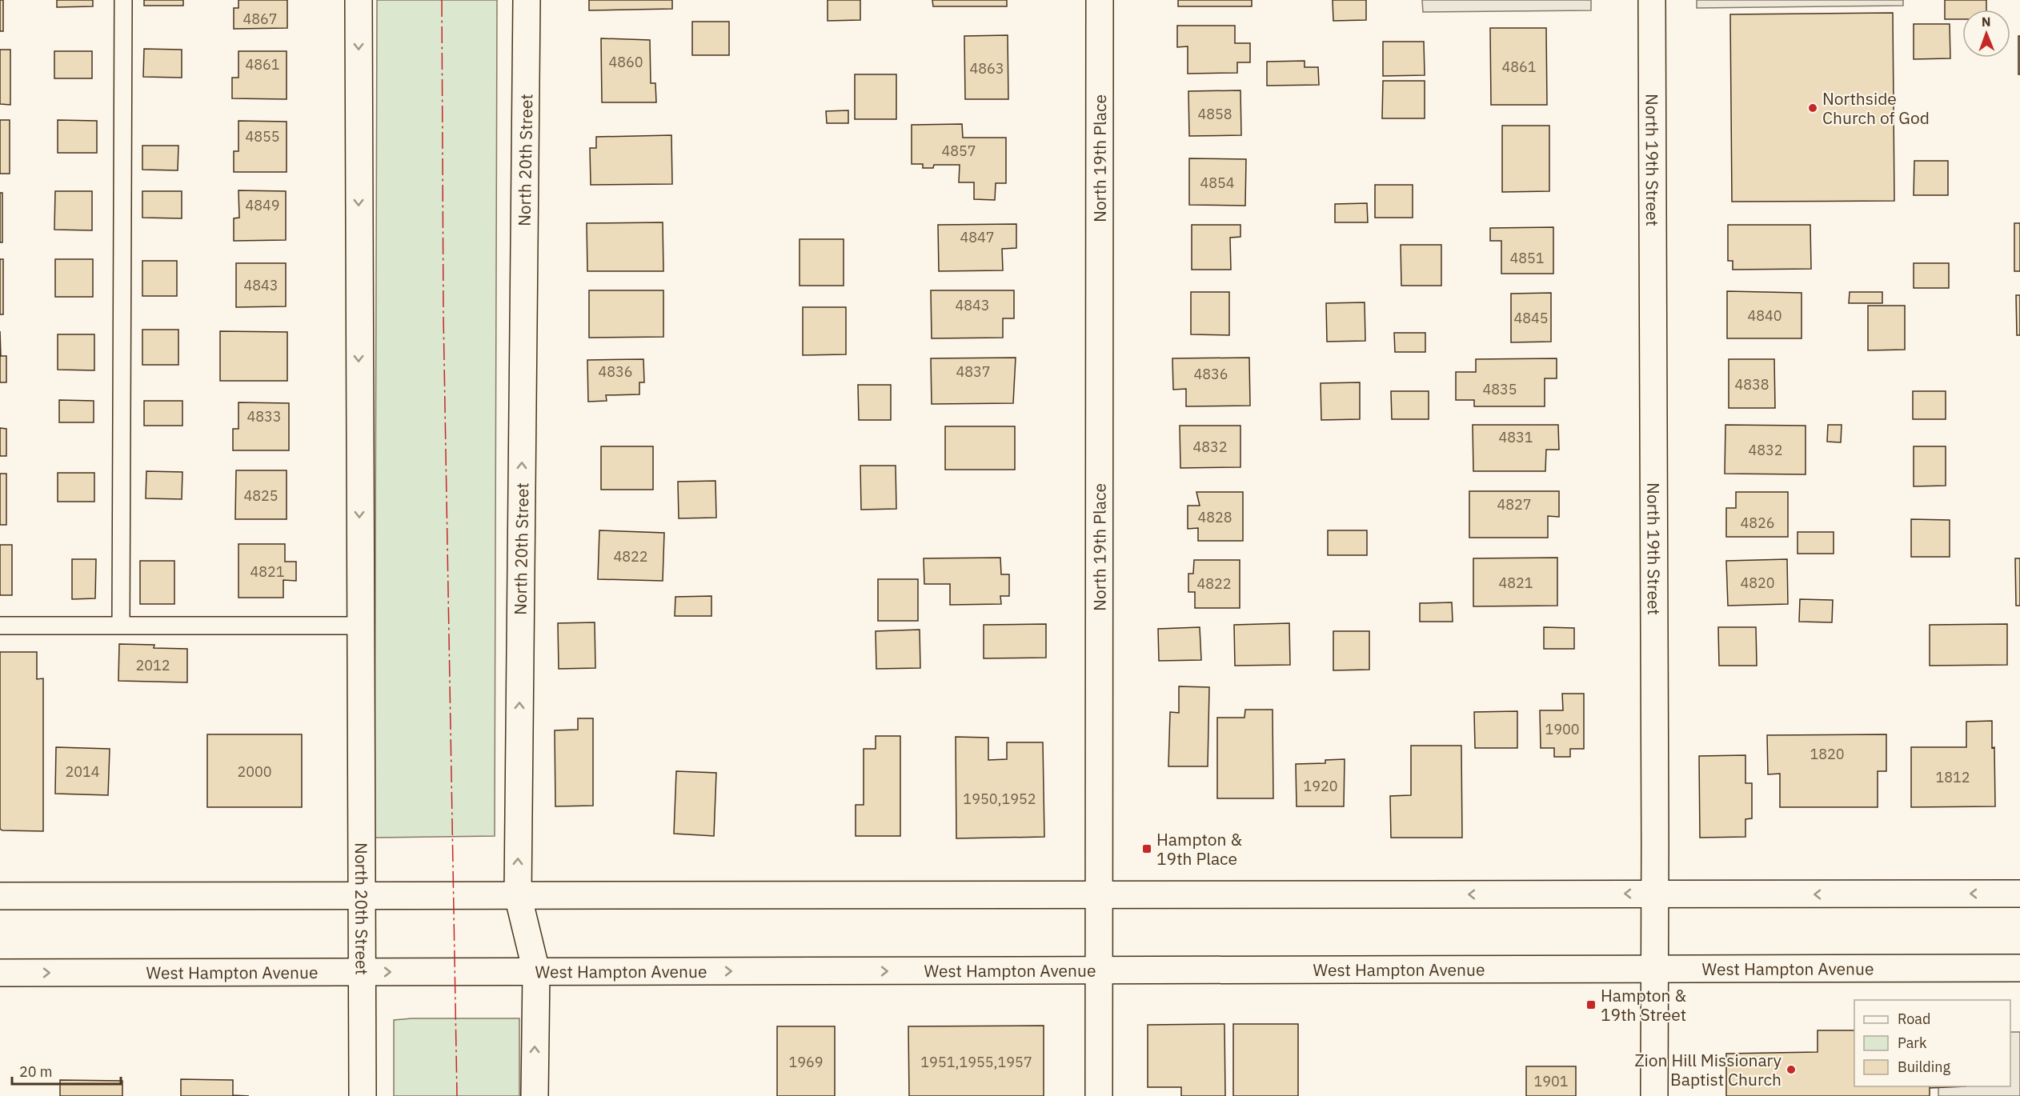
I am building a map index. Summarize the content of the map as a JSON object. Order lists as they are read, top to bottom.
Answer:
{
  "streets": {
    "street": [
      "North 19th Place",
      "North 19th Street",
      "North 20th Street",
      "West Hampton Avenue"
    ]
  },
  "crossings": [
    ["North 19th Place", "West Hampton Avenue"],
    ["North 19th Street", "West Hampton Avenue"],
    ["North 20th Street", "West Hampton Avenue"]
  ],
  "places": {
    "other": ["Northside Church of God", "Zion Hill Missionary Baptist Church"],
    "transit": ["Hampton & 19th Place", "Hampton & 19th Street"]
  },
  "house_numbers": [
    "4867",
    "4860",
    "4861",
    "4861",
    "4863",
    "4858",
    "4855",
    "4857",
    "4854",
    "4849",
    "4847",
    "4851",
    "4843",
    "4843",
    "4840",
    "4845",
    "4836",
    "4837",
    "4836",
    "4838",
    "4835",
    "4833",
    "4831",
    "4832",
    "4832",
    "4825",
    "4827",
    "4828",
    "4826",
    "4822",
    "4821",
    "4821",
    "4820",
    "4822",
    "2012",
    "1900",
    "1820",
    "2014",
    "2000",
    "1812",
    "1920",
    "1950,1952",
    "1969",
    "1951,1955,1957",
    "1901"
  ],
  "legend": ["Road", "Park", "Building"],
  "scale_bar": "20 m",
  "north": "top"
}
